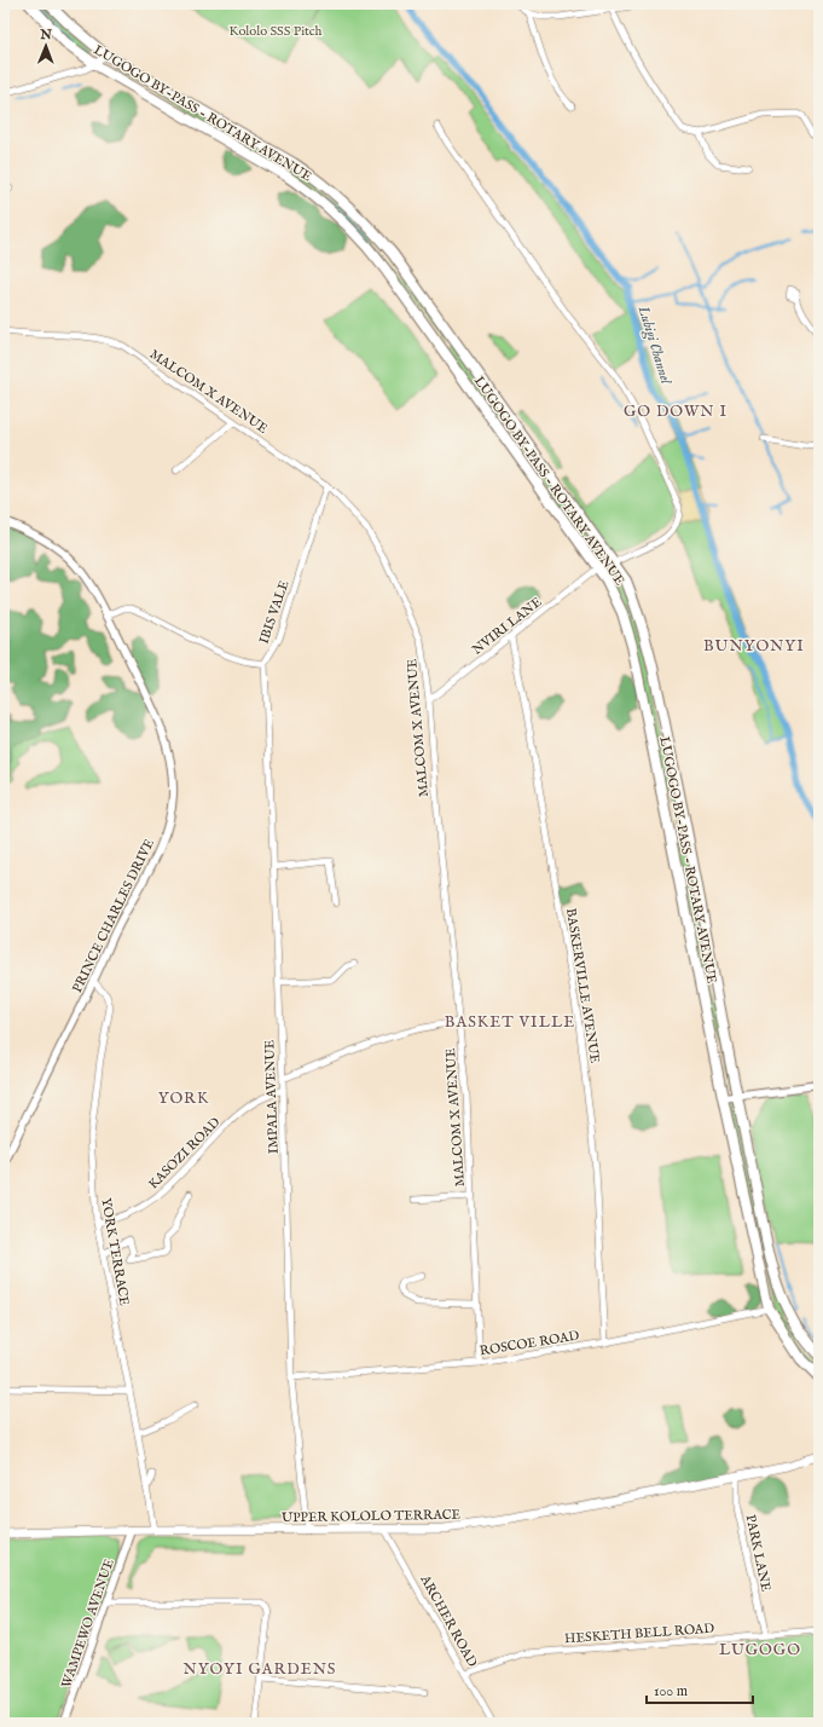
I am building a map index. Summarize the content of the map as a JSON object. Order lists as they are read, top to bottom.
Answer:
{
  "streets": {
    "main road": ["LUGOGO BY-PASS - ROTARY AVENUE", "UPPER KOLOLO TERRACE"],
    "street": [
      "MALCOM X AVENUE",
      "IBIS VALE",
      "NVIRI LANE",
      "PRINCE CHARLES DRIVE",
      "BASKERVILLE AVENUE",
      "IMPALA AVENUE",
      "KASOZI ROAD",
      "YORK TERRACE",
      "ROSCOE ROAD",
      "PARK LANE",
      "ARCHER ROAD",
      "WAMPEWO AVENUE",
      "HESKETH BELL ROAD"
    ]
  },
  "crossings": [
    ["LUGOGO BY-PASS - ROTARY AVENUE", "NVIRI LANE"],
    ["LUGOGO BY-PASS - ROTARY AVENUE", "ROSCOE ROAD"],
    ["MALCOM X AVENUE", "IBIS VALE"],
    ["MALCOM X AVENUE", "NVIRI LANE"],
    ["MALCOM X AVENUE", "ROSCOE ROAD"],
    ["IBIS VALE", "PRINCE CHARLES DRIVE"],
    ["IBIS VALE", "IMPALA AVENUE"],
    ["NVIRI LANE", "BASKERVILLE AVENUE"],
    ["PRINCE CHARLES DRIVE", "YORK TERRACE"],
    ["BASKERVILLE AVENUE", "ROSCOE ROAD"],
    ["IMPALA AVENUE", "KASOZI ROAD"],
    ["IMPALA AVENUE", "ROSCOE ROAD"],
    ["IMPALA AVENUE", "UPPER KOLOLO TERRACE"],
    ["KASOZI ROAD", "YORK TERRACE"],
    ["YORK TERRACE", "UPPER KOLOLO TERRACE"],
    ["UPPER KOLOLO TERRACE", "PARK LANE"],
    ["UPPER KOLOLO TERRACE", "ARCHER ROAD"],
    ["UPPER KOLOLO TERRACE", "WAMPEWO AVENUE"],
    ["PARK LANE", "HESKETH BELL ROAD"],
    ["ARCHER ROAD", "HESKETH BELL ROAD"]
  ],
  "districts": [
    "GO DOWN I",
    "BUNYONYI",
    "BASKET VILLE",
    "YORK",
    "LUGOGO",
    "NYOYI GARDENS"
  ],
  "water": ["Lubigi Channel"],
  "parks": ["Kololo SSS Pitch"],
  "scale_bar": "100 m",
  "north": "top"
}
